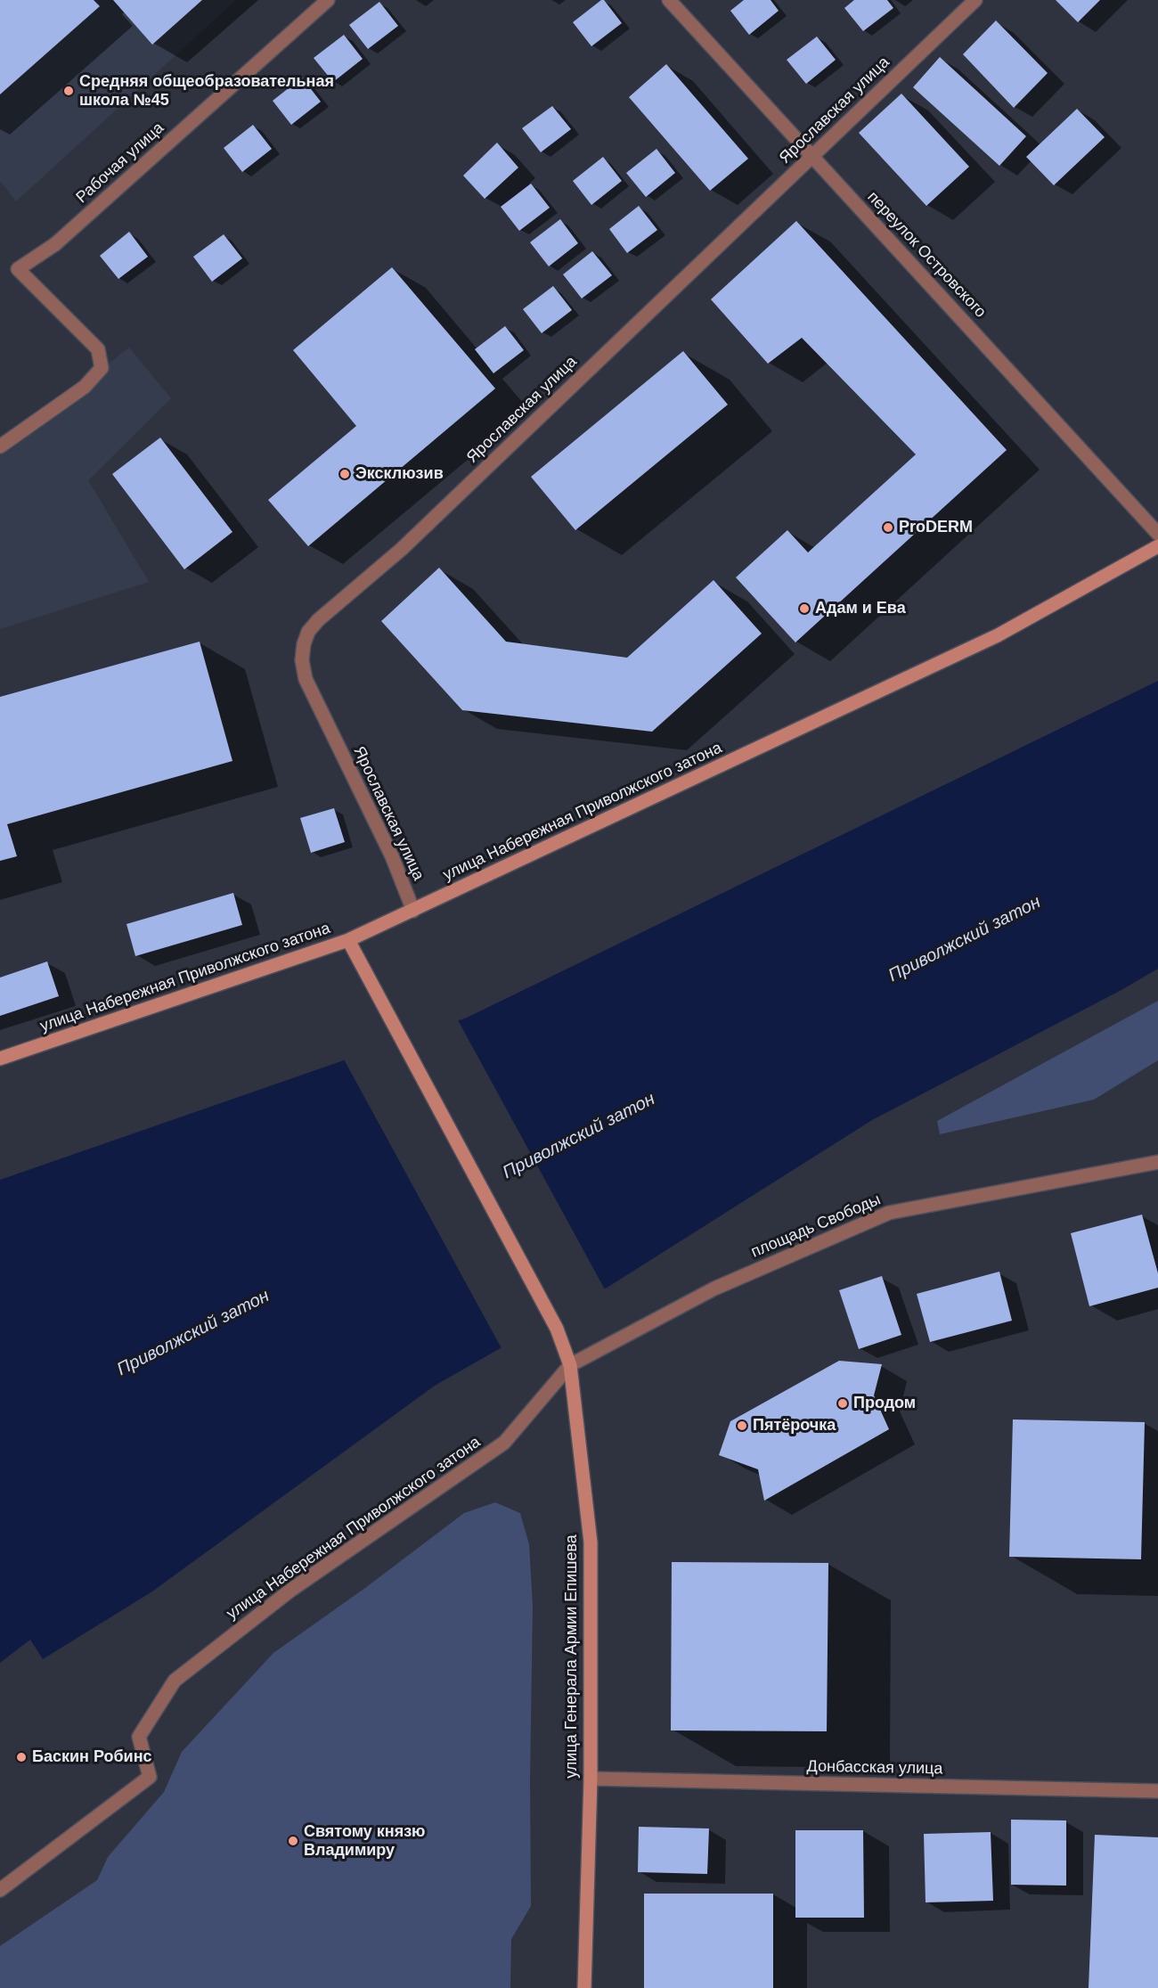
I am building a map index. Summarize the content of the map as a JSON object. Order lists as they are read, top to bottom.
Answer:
{
  "streets": {
    "main road": ["улица Набережная Приволжского затона", "улица Генерала Армии Епишева"],
    "street": [
      "Ярославская улица",
      "Рабочая улица",
      "переулок Островского",
      "площадь Свободы",
      "Донбасская улица"
    ]
  },
  "crossings": [
    ["Ярославская улица", "переулок Островского"],
    ["Ярославская улица", "улица Набережная Приволжского затона"],
    ["улица Набережная Приволжского затона", "площадь Свободы"],
    ["улица Набережная Приволжского затона", "улица Генерала Армии Епишева"],
    ["площадь Свободы", "улица Генерала Армии Епишева"],
    ["улица Генерала Армии Епишева", "Донбасская улица"]
  ],
  "water": ["Приволжский затон"],
  "places": [
    "Средняя общеобразовательная школа №45",
    "Эксклюзив",
    "ProDERM",
    "Адам и Ева",
    "Продом",
    "Пятёрочка",
    "Баскин Робинс",
    "Святому князю Владимиру"
  ]
}
